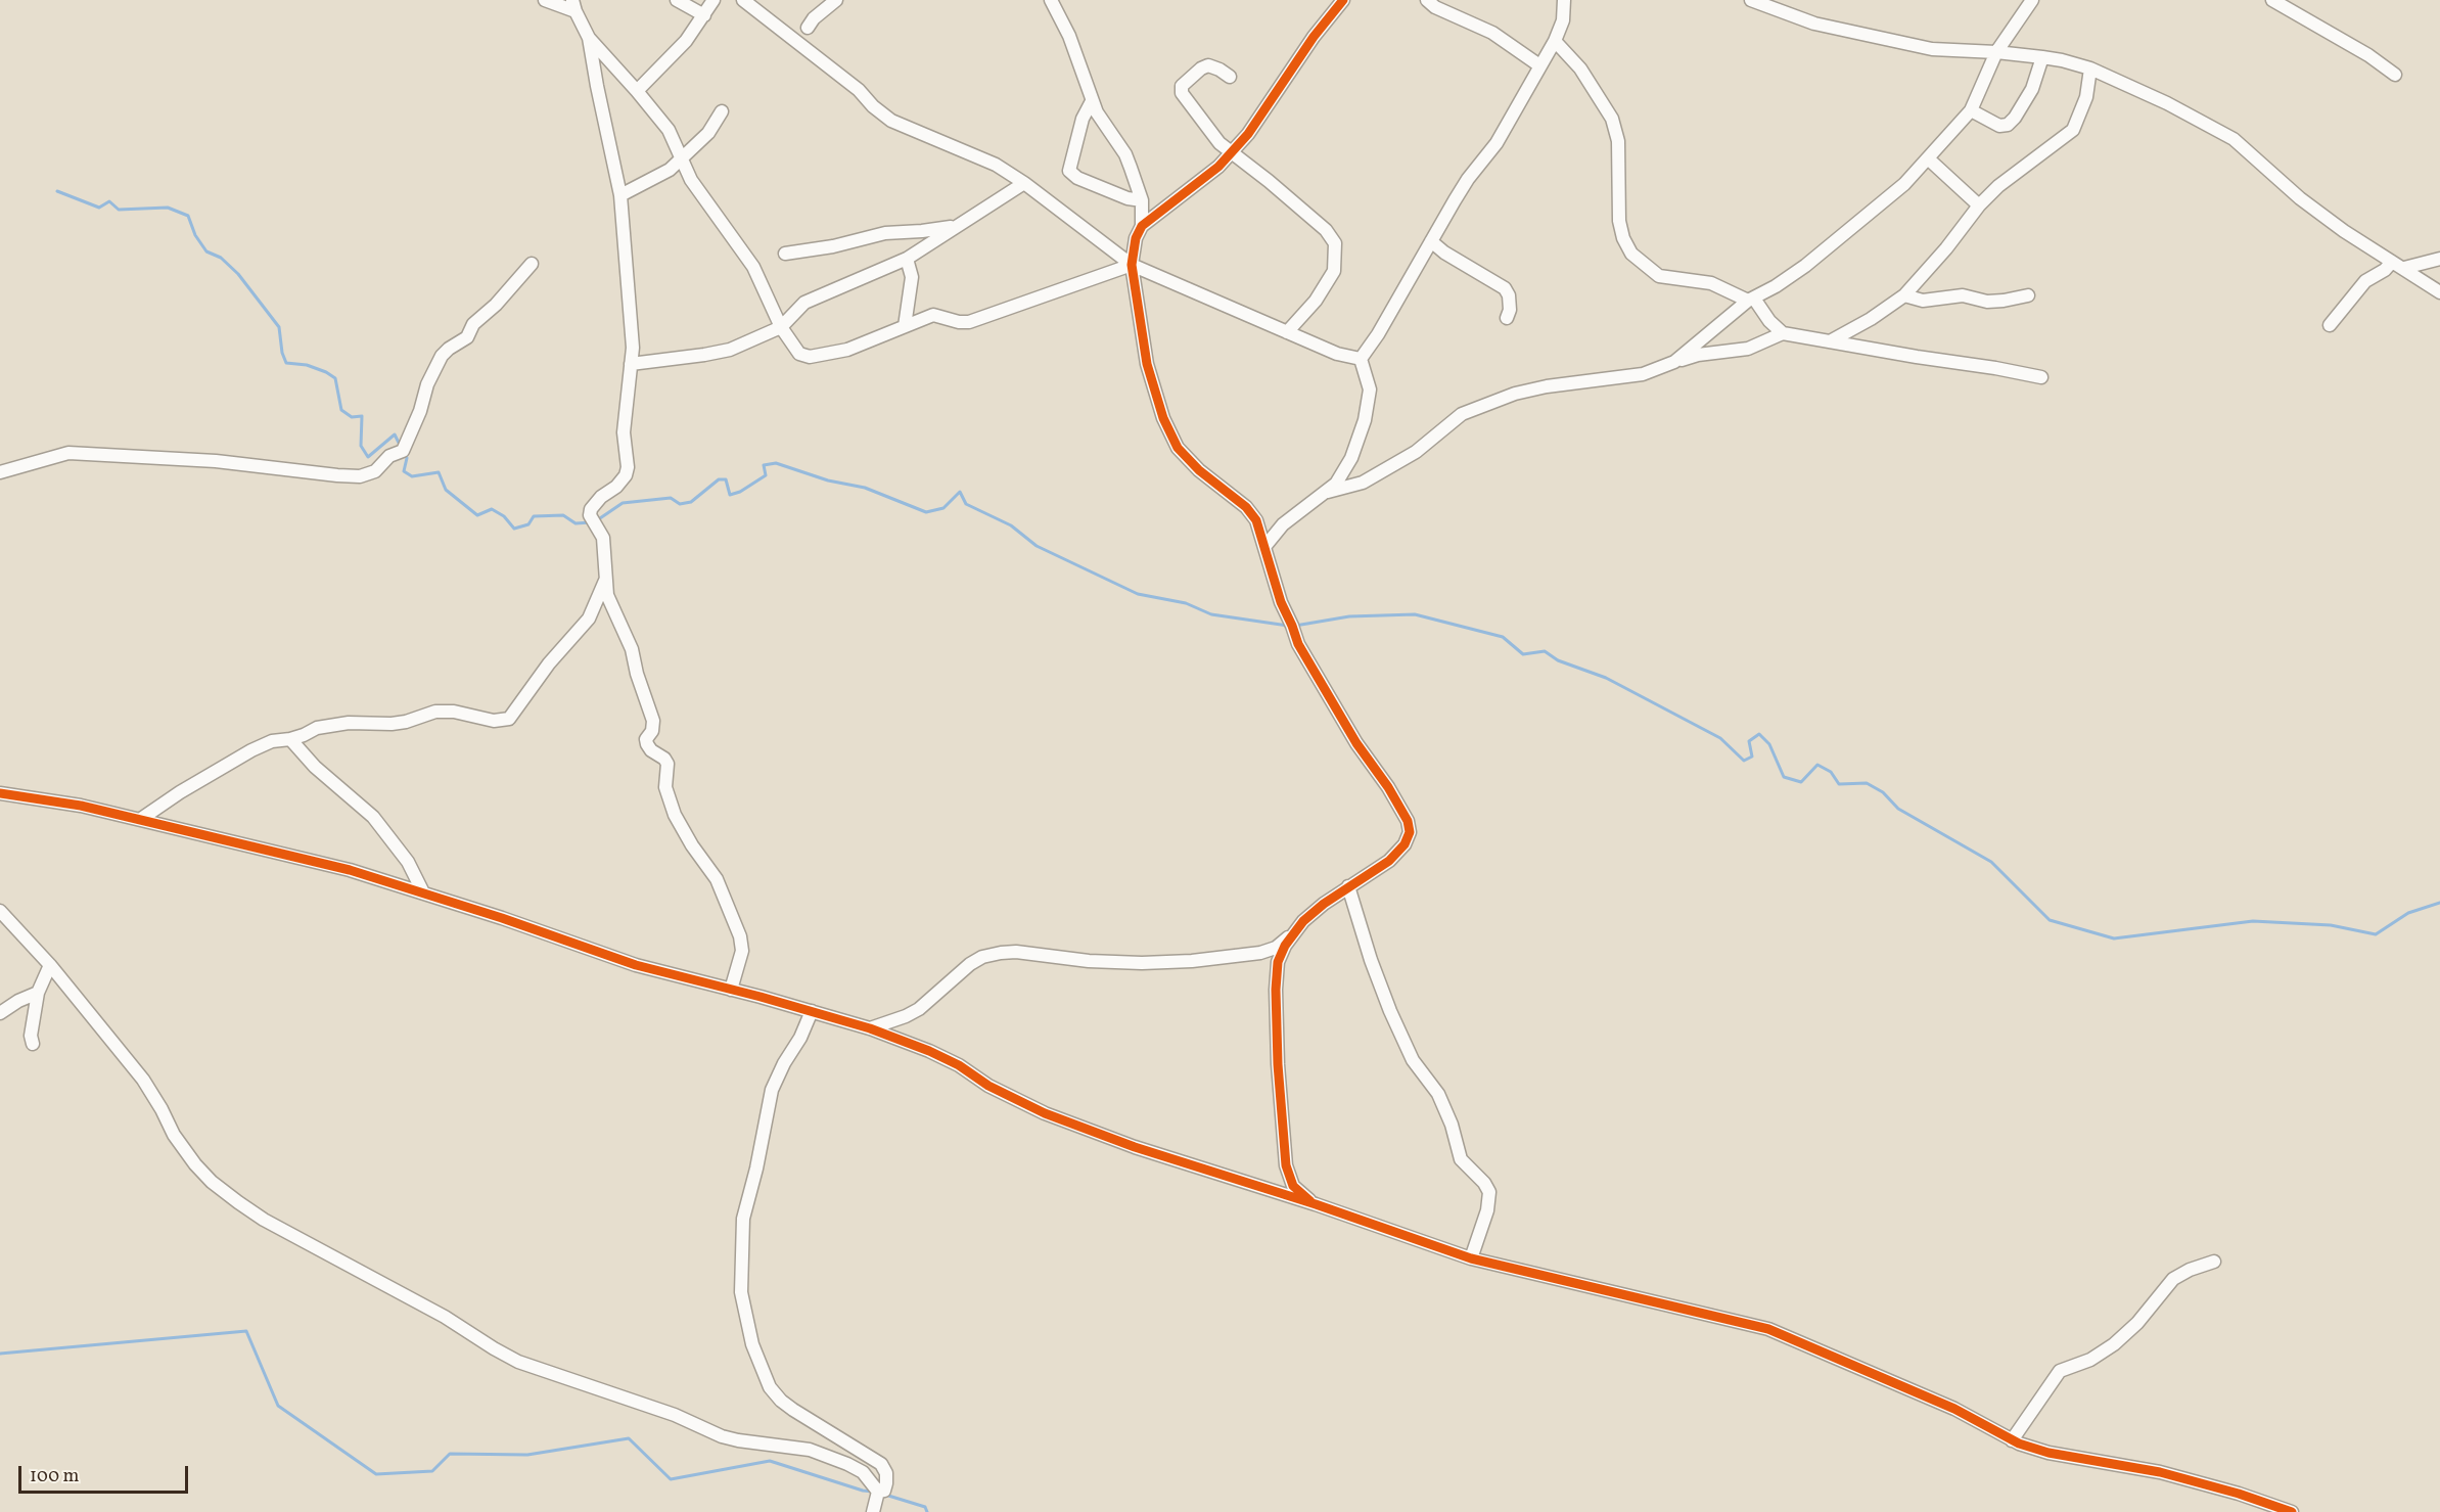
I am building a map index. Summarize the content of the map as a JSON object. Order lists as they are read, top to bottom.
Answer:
{
  "scale_bar": "100 m"
}
